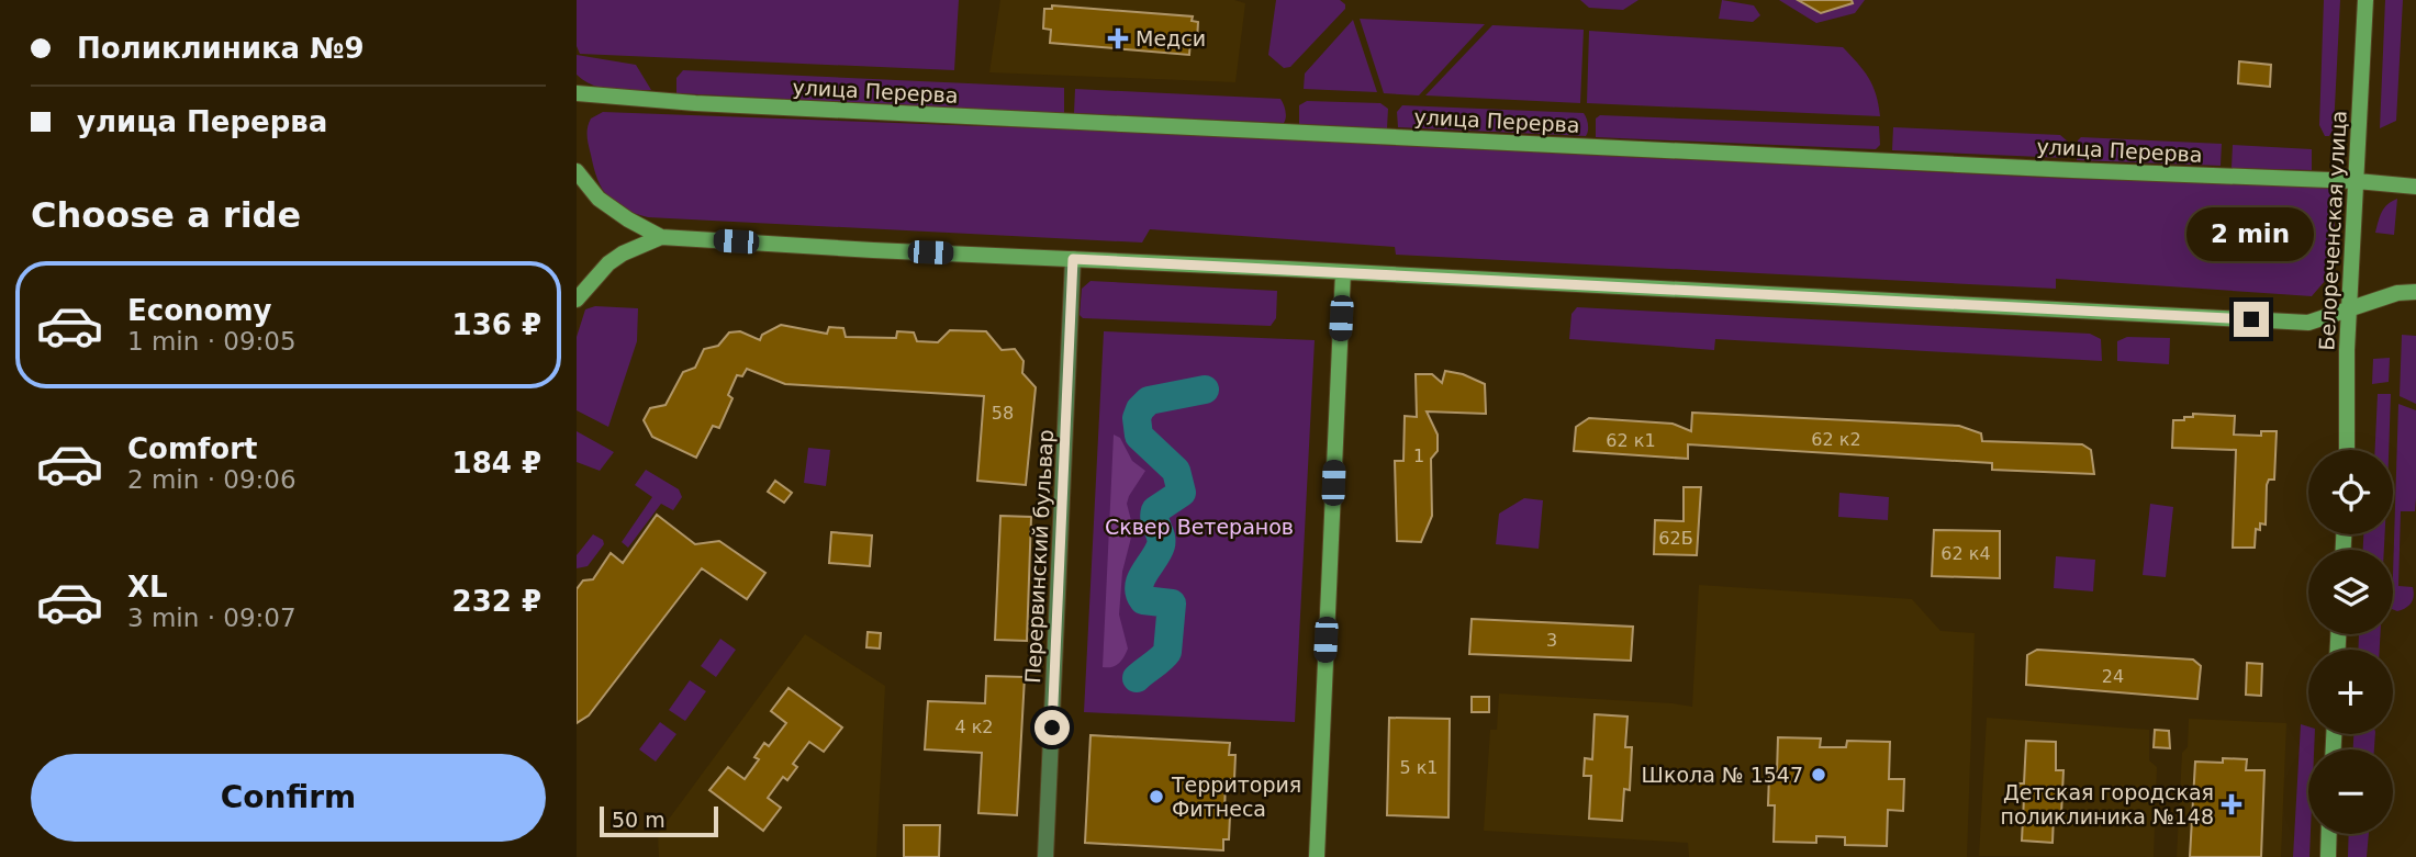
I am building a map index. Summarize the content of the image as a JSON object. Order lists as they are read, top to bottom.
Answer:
{
  "streets": {
    "main road": ["улица Перерва", "Белореченская улица"],
    "street": ["Перервинский бульвар"]
  },
  "crossings": [
    ["улица Перерва", "Белореченская улица"]
  ],
  "parks": ["Сквер Ветеранов"],
  "places": {
    "health": ["Медси", "Детская городская поликлиника №148"],
    "other": ["Школа № 1547", "Территория Фитнеса"]
  },
  "house_numbers": [
    "58",
    "62 к2",
    "62 к1",
    "1",
    "62Б",
    "62 к4",
    "3",
    "24",
    "4 к2",
    "5 к1"
  ],
  "scale_bar": "50 m",
  "page": {
    "banner": ["Поликлиника №9", "улица Перерва"],
    "heading": "Choose a ride",
    "bubble": "2 min",
    "list": [
      {
        "name": "Economy",
        "note": "1 min · 09:05",
        "value": "136 ₽"
      },
      {
        "name": "Comfort",
        "note": "2 min · 09:06",
        "value": "184 ₽"
      },
      {
        "name": "XL",
        "note": "3 min · 09:07",
        "value": "232 ₽"
      }
    ],
    "map_buttons": ["+", "−"],
    "buttons": "Confirm",
    "scale": "50 m"
  }
}
